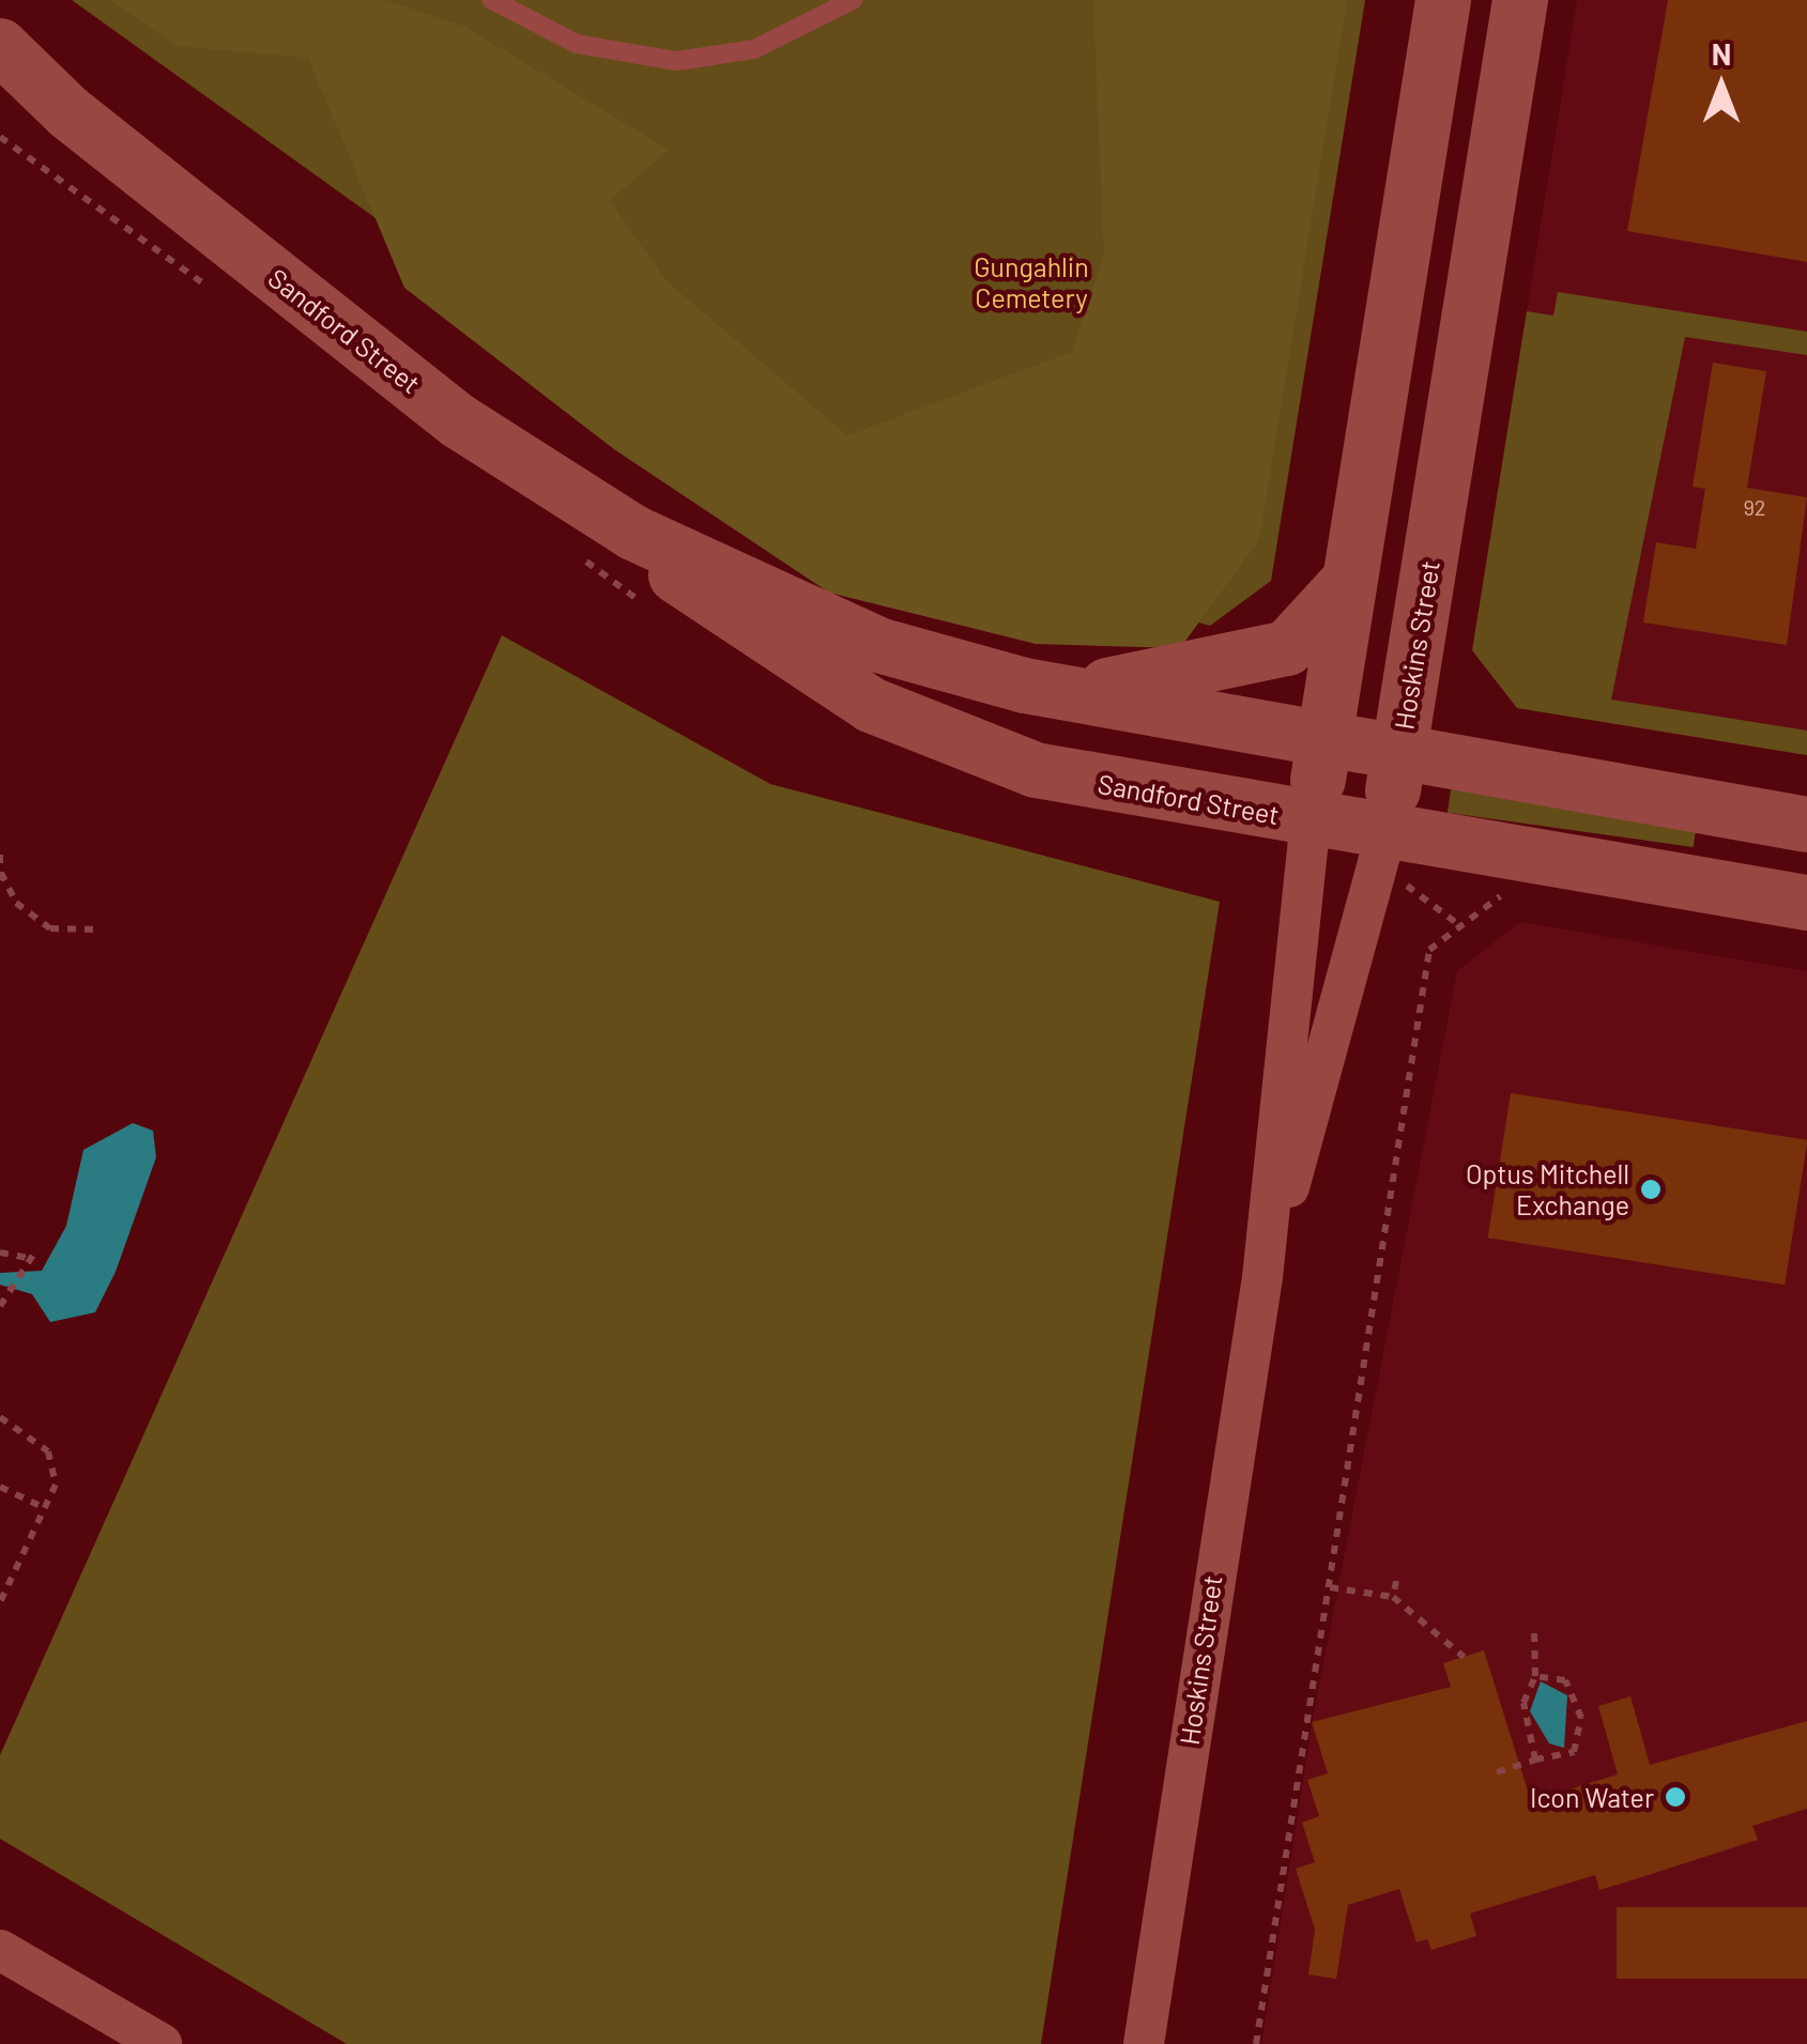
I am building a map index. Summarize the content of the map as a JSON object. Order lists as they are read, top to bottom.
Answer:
{
  "streets": {
    "main road": ["Sandford Street", "Hoskins Street"]
  },
  "crossings": [
    ["Sandford Street", "Hoskins Street"]
  ],
  "parks": ["Gungahlin Cemetery"],
  "places": ["Optus Mitchell Exchange", "Icon Water"],
  "house_numbers": ["92"],
  "north": "top"
}
